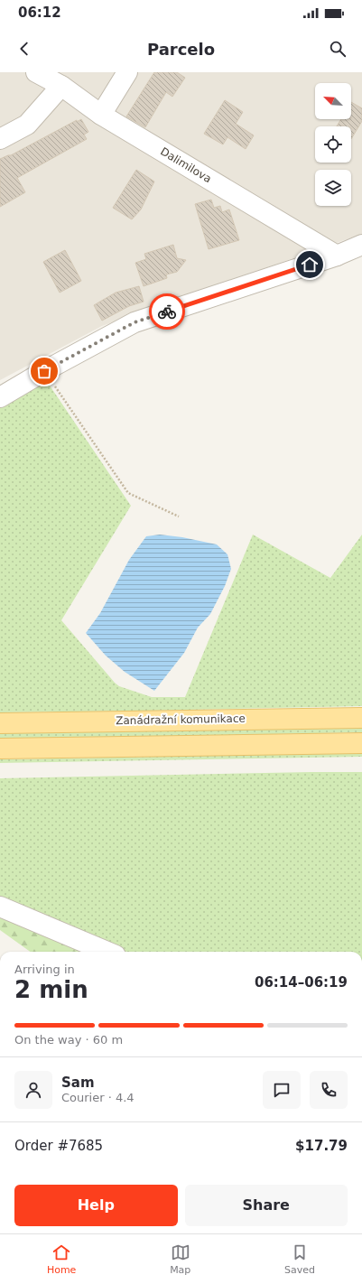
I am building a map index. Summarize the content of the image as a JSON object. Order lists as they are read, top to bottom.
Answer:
{
  "streets": {
    "main road": ["Zanádražní komunikace"],
    "street": ["Dalimilova"]
  },
  "north": "top left",
  "page": {
    "status": "06:12",
    "header": "Parcelo",
    "heading": ["2 min", "Arriving in", "06:14–06:19"],
    "panel": [
      "Sam",
      "Courier · 4.4",
      "Order #7685",
      "$17.79"
    ],
    "bar": "On the way · 60 m",
    "buttons": ["Help", "Share"],
    "tabs": ["Home", "Map", "Saved"]
  }
}
